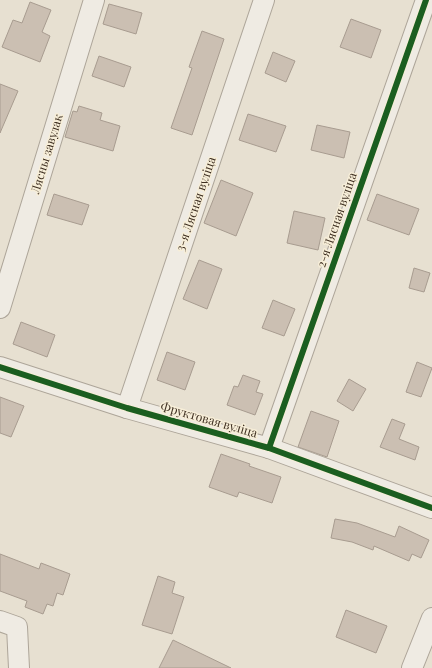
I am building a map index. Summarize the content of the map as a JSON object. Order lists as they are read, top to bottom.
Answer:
{
  "streets": {
    "street": [
      "Лясны завулак",
      "3-я Лясная вуліца",
      "2-я Лясная вуліца",
      "Фруктовая вуліца"
    ]
  },
  "crossings": [
    ["3-я Лясная вуліца", "Фруктовая вуліца"],
    ["2-я Лясная вуліца", "Фруктовая вуліца"]
  ]
}
